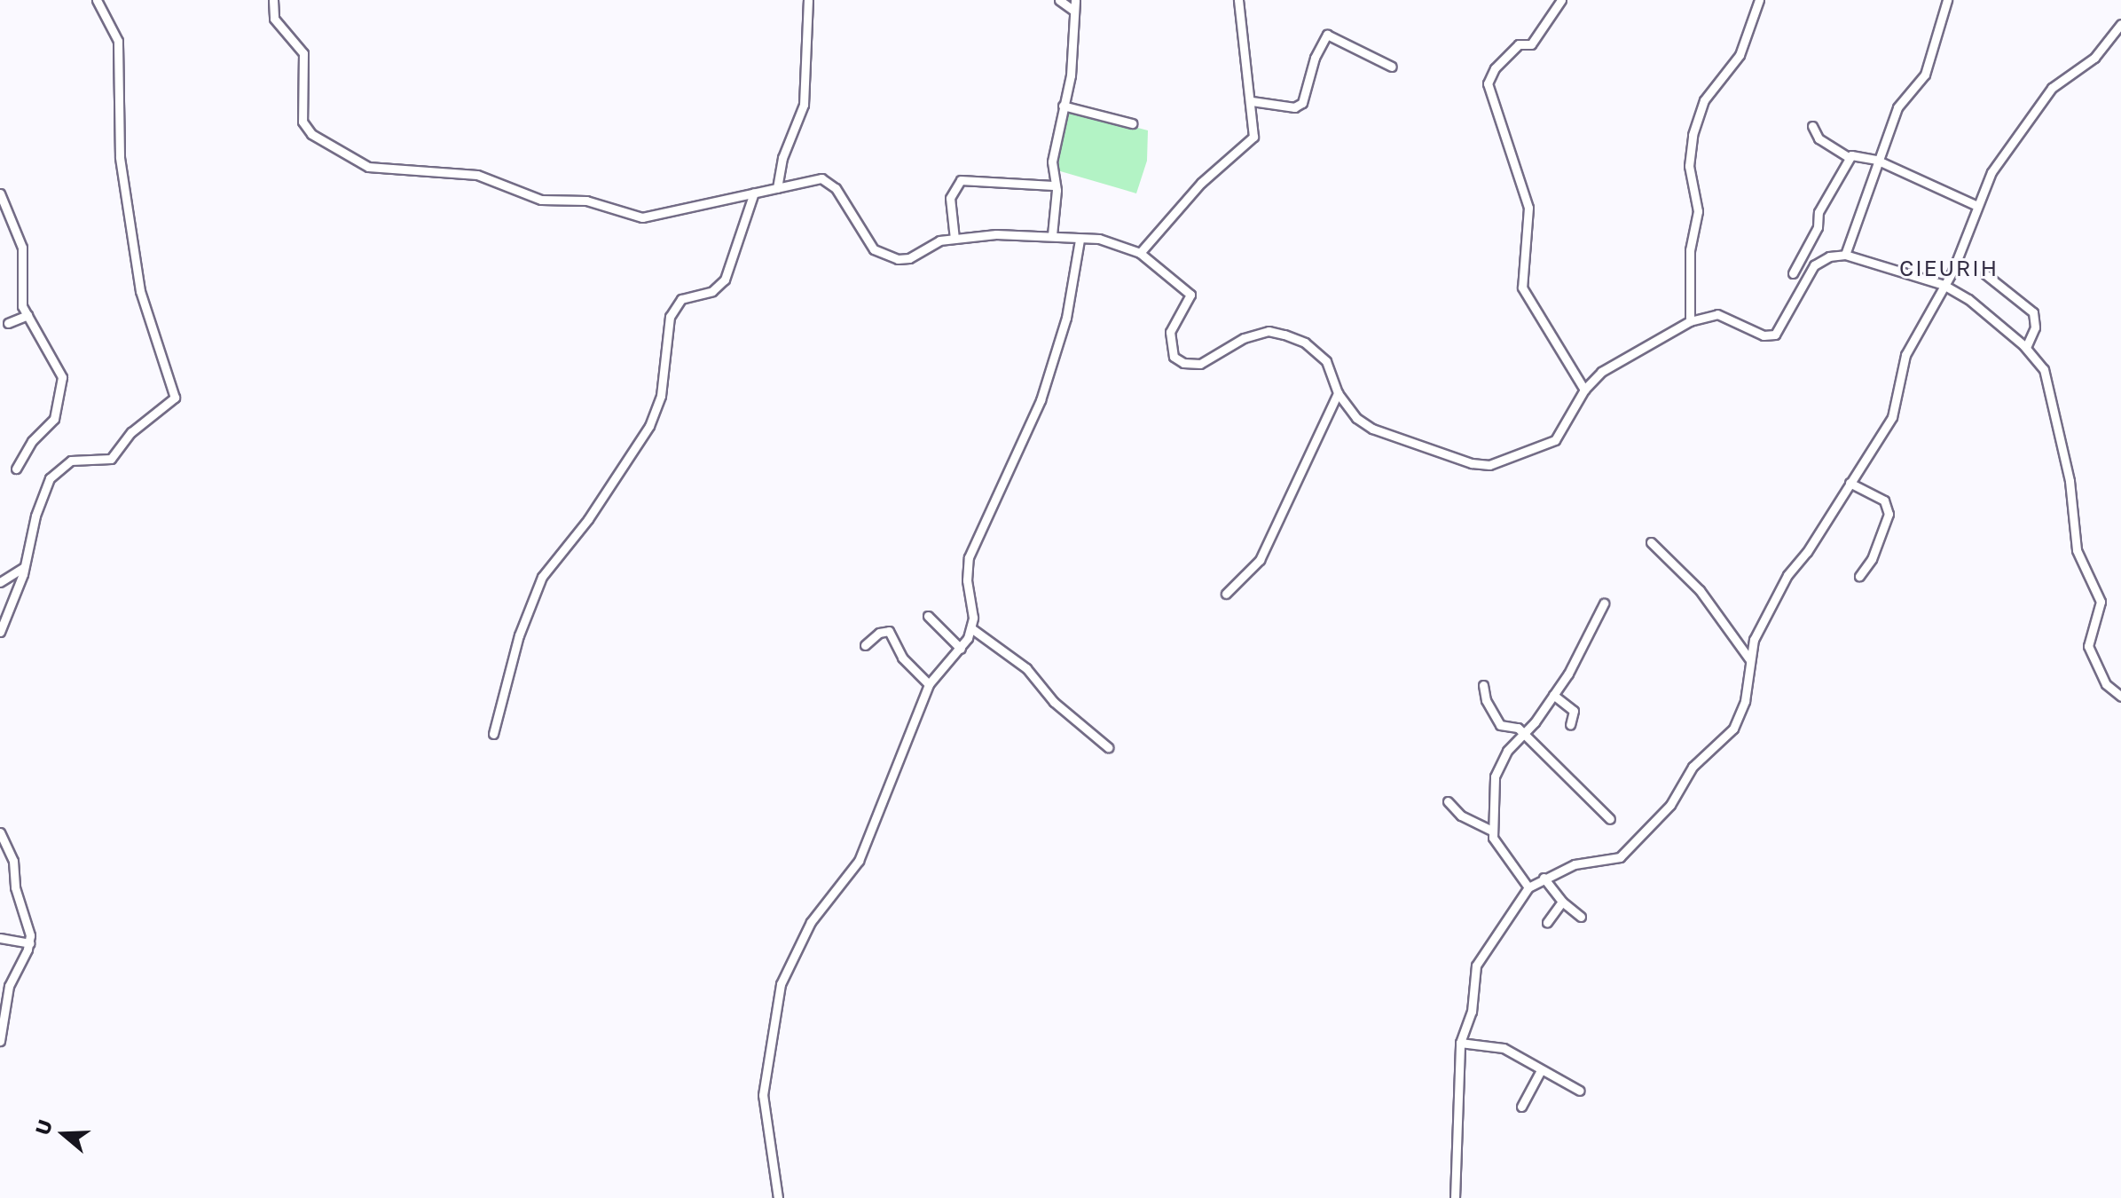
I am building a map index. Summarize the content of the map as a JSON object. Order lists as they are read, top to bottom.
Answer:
{
  "districts": ["CIEURIH"],
  "north": "left"
}
